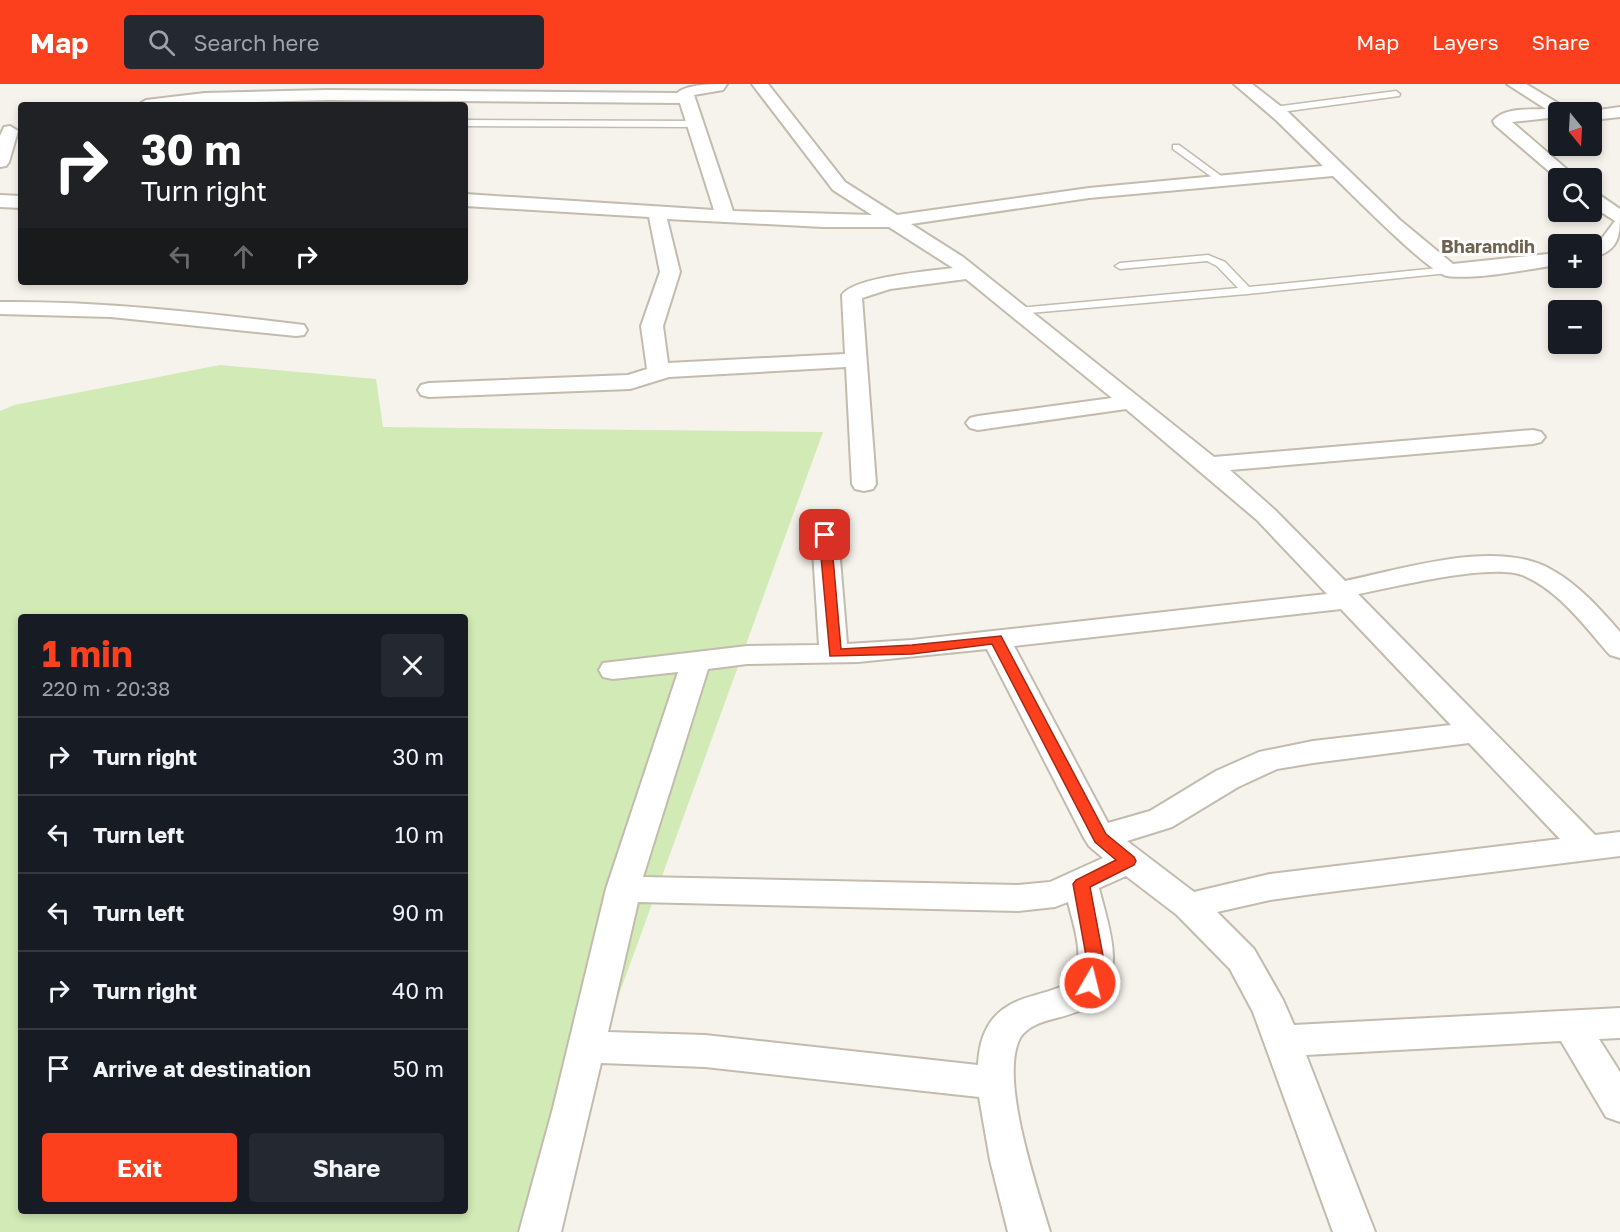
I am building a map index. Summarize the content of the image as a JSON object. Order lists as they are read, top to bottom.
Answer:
{
  "districts": ["Bharamdih"],
  "north": "bottom",
  "page": {
    "header": "Map",
    "search": "Search here",
    "nav": ["Map", "Layers", "Share"],
    "map_buttons": ["+", "−"],
    "turn": ["30 m", "Turn right"],
    "heading": ["1 min", "220 m · 20:38"],
    "list": [
      {
        "name": "Turn right",
        "value": "30 m"
      },
      {
        "name": "Turn left",
        "value": "10 m"
      },
      {
        "name": "Turn left",
        "value": "90 m"
      },
      {
        "name": "Turn right",
        "value": "40 m"
      },
      {
        "name": "Arrive at destination",
        "value": "50 m"
      }
    ],
    "buttons": ["Exit", "Share"]
  }
}
